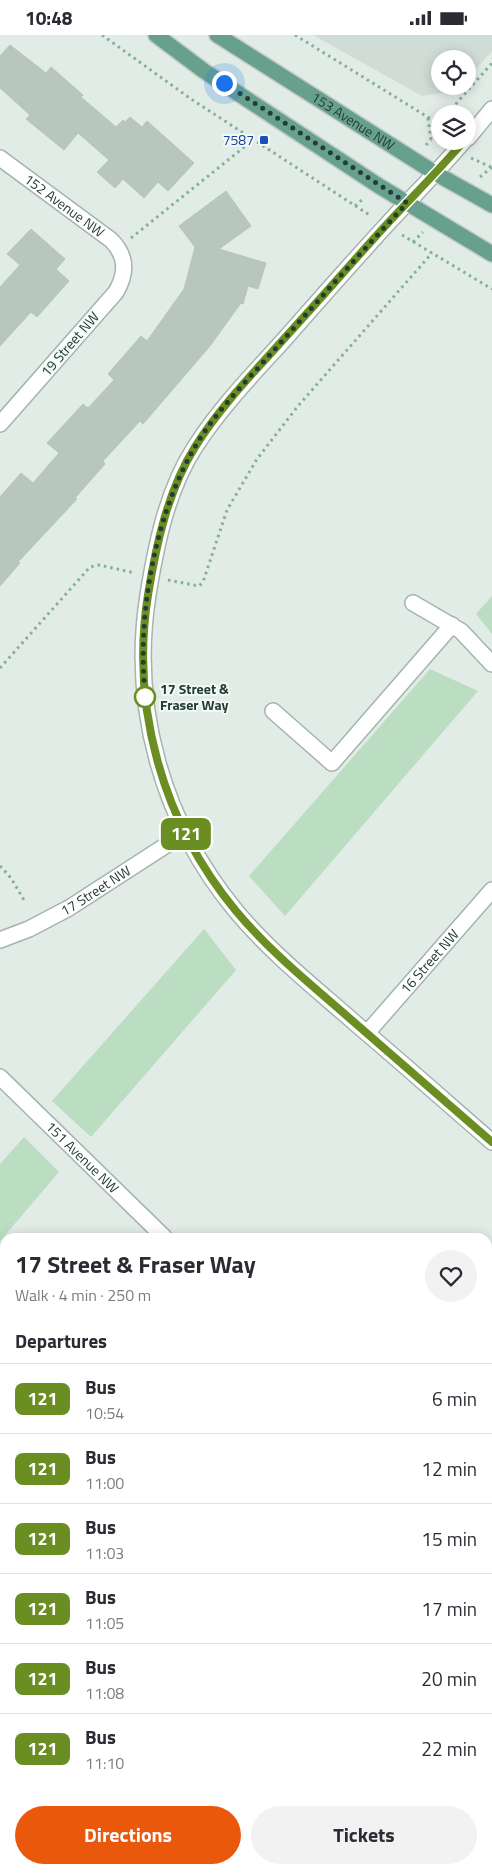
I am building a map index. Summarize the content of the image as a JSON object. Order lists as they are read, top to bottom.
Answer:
{
  "streets": {
    "main road": ["153 Avenue NW"],
    "street": [
      "152 Avenue NW",
      "19 Street NW",
      "17 Street NW",
      "16 Street NW",
      "151 Avenue NW"
    ]
  },
  "crossings": [
    ["152 Avenue NW", "19 Street NW"]
  ],
  "places": {
    "transit": ["7587"],
    "other": ["17 Street & Fraser Way"]
  },
  "lines": ["bus line 121"],
  "page": {
    "status": "10:48",
    "on_map": "121",
    "heading": [
      ["17 Street & Fraser Way", "Walk · 4 min · 250 m"],
      "Departures"
    ],
    "list": [
      {
        "mark": "121",
        "name": "Bus",
        "note": "10:54",
        "value": "6 min"
      },
      {
        "mark": "121",
        "name": "Bus",
        "note": "11:00",
        "value": "12 min"
      },
      {
        "mark": "121",
        "name": "Bus",
        "note": "11:03",
        "value": "15 min"
      },
      {
        "mark": "121",
        "name": "Bus",
        "note": "11:05",
        "value": "17 min"
      },
      {
        "mark": "121",
        "name": "Bus",
        "note": "11:08",
        "value": "20 min"
      },
      {
        "mark": "121",
        "name": "Bus",
        "note": "11:10",
        "value": "22 min"
      }
    ],
    "buttons": ["Directions", "Tickets"]
  }
}
